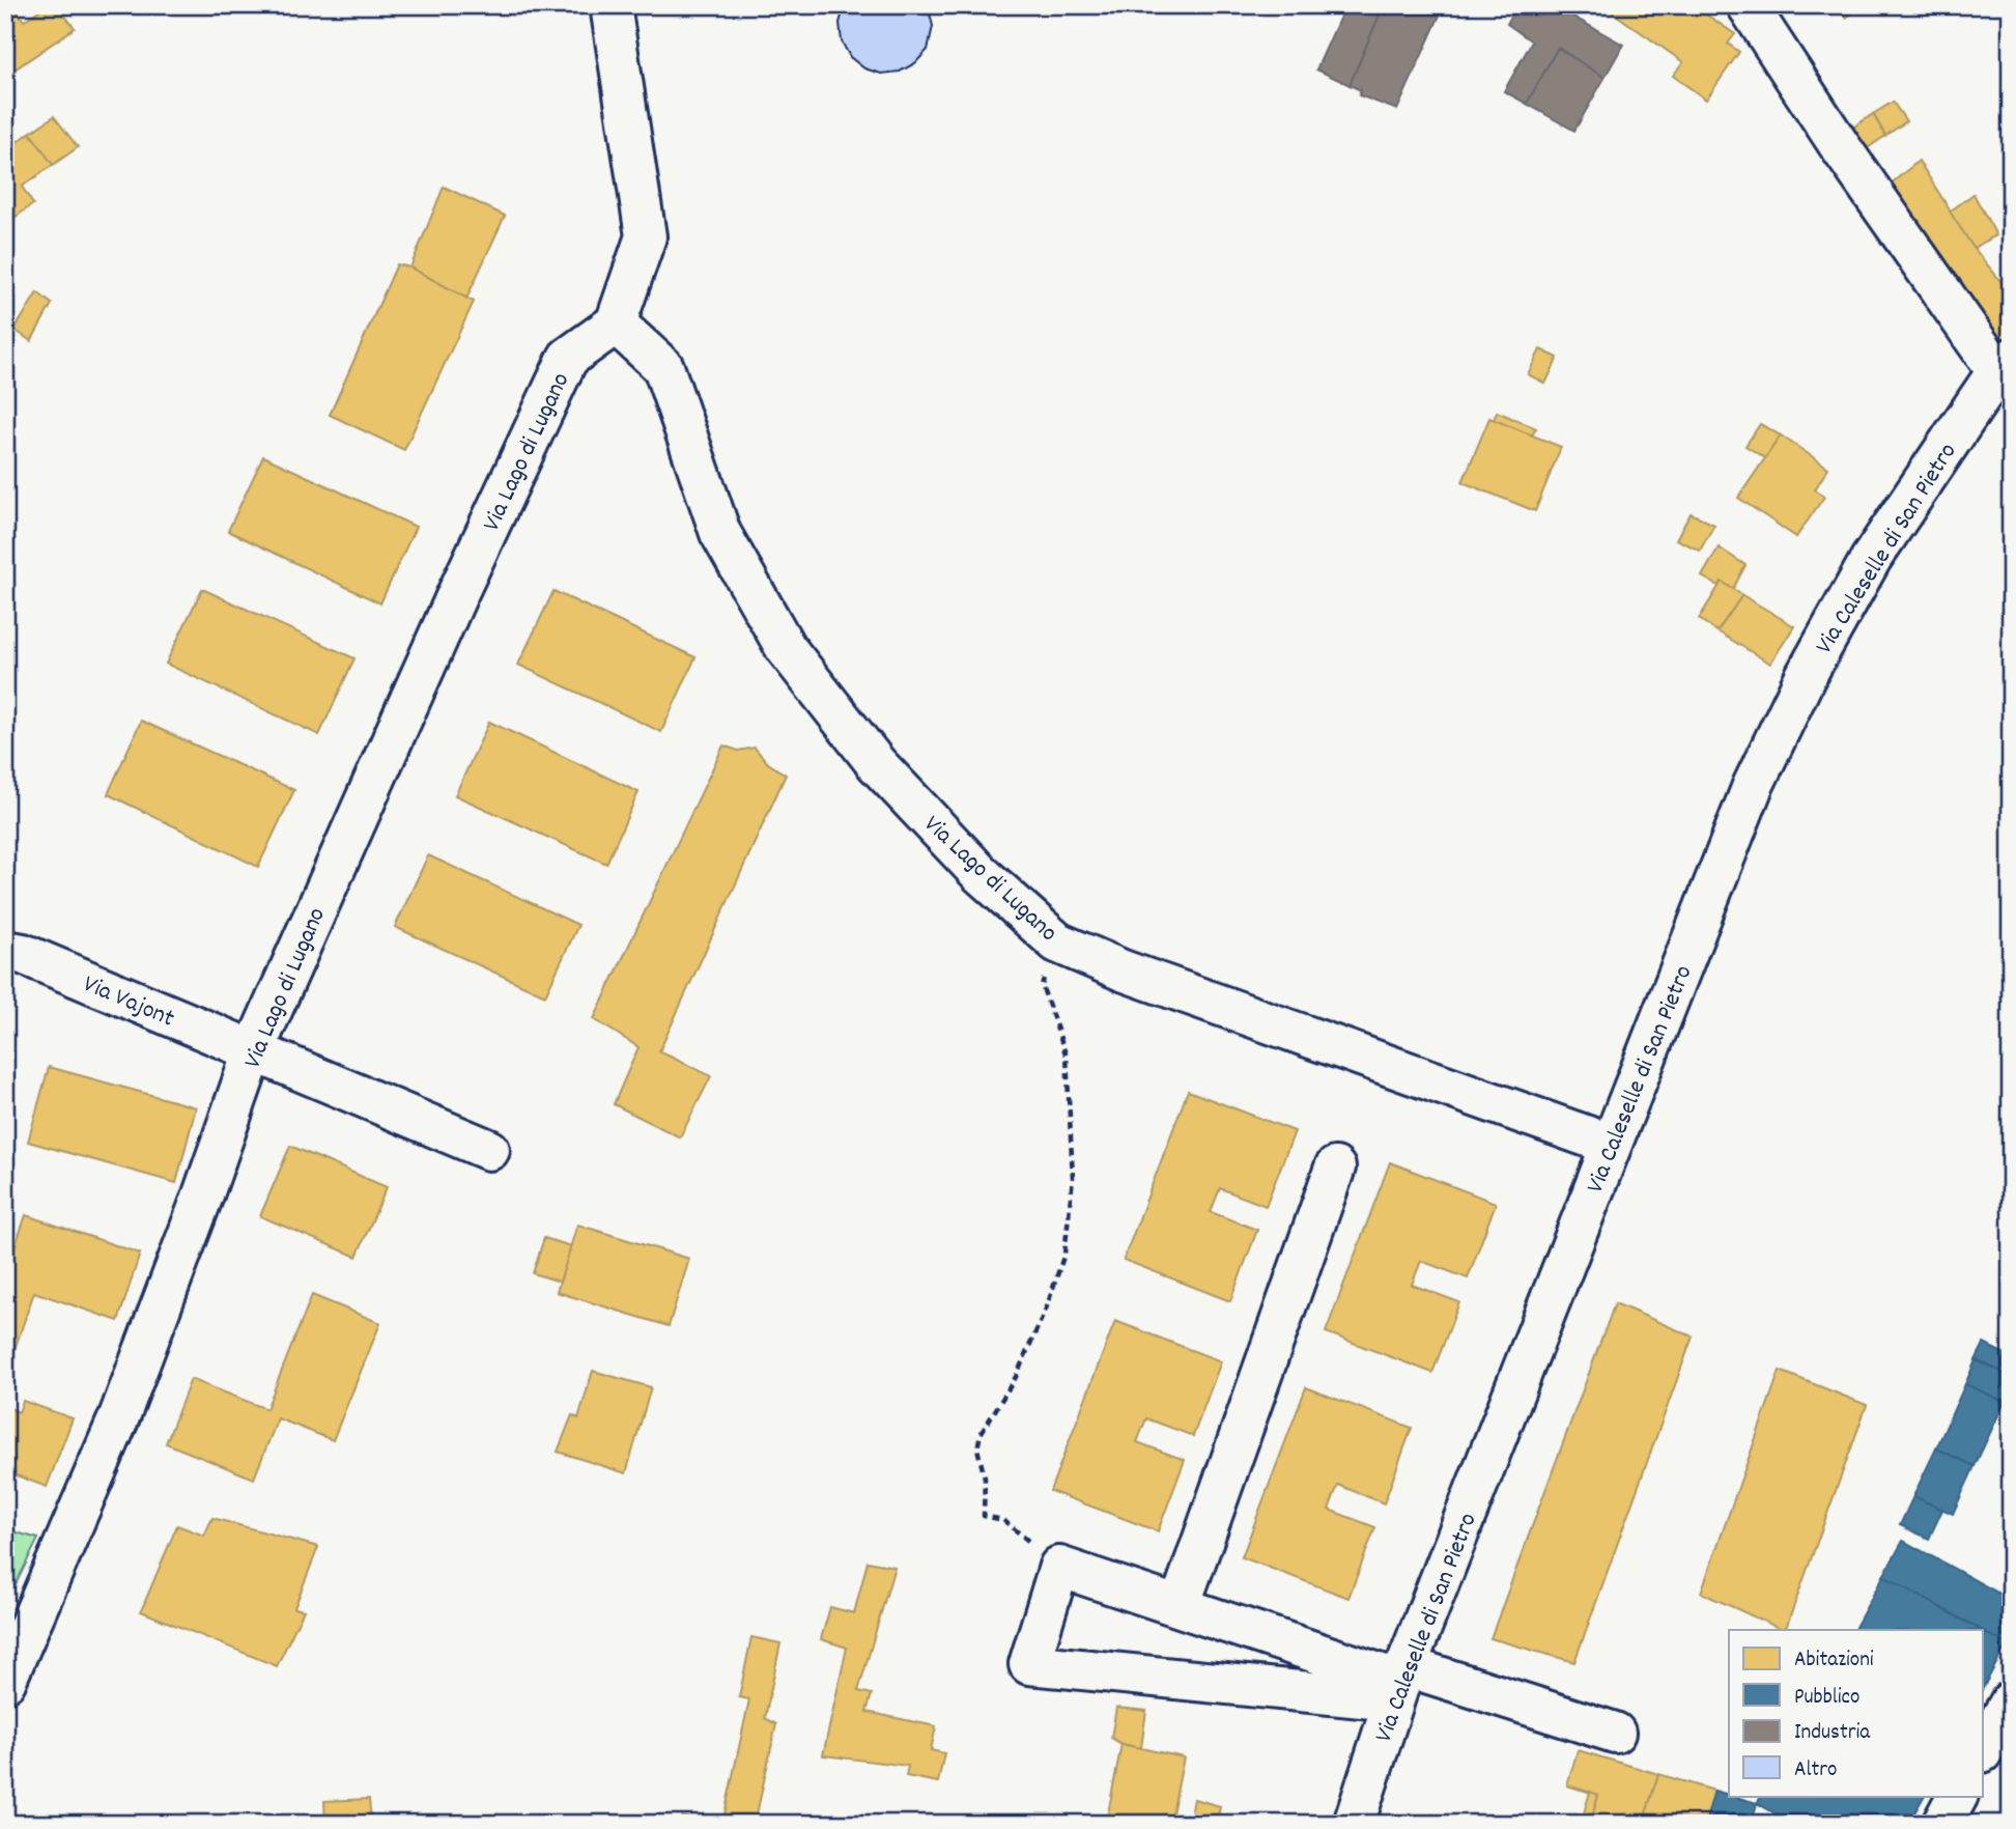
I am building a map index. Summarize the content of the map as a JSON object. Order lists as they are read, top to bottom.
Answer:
{
  "streets": {
    "street": ["Via Lago di Lugano", "Via Caleselle di San Pietro", "Via Vajont"]
  },
  "crossings": [
    ["Via Lago di Lugano", "Via Caleselle di San Pietro"],
    ["Via Lago di Lugano", "Via Vajont"]
  ],
  "legend": [
    "Abitazioni",
    "Pubblico",
    "Industria",
    "Altro"
  ]
}
